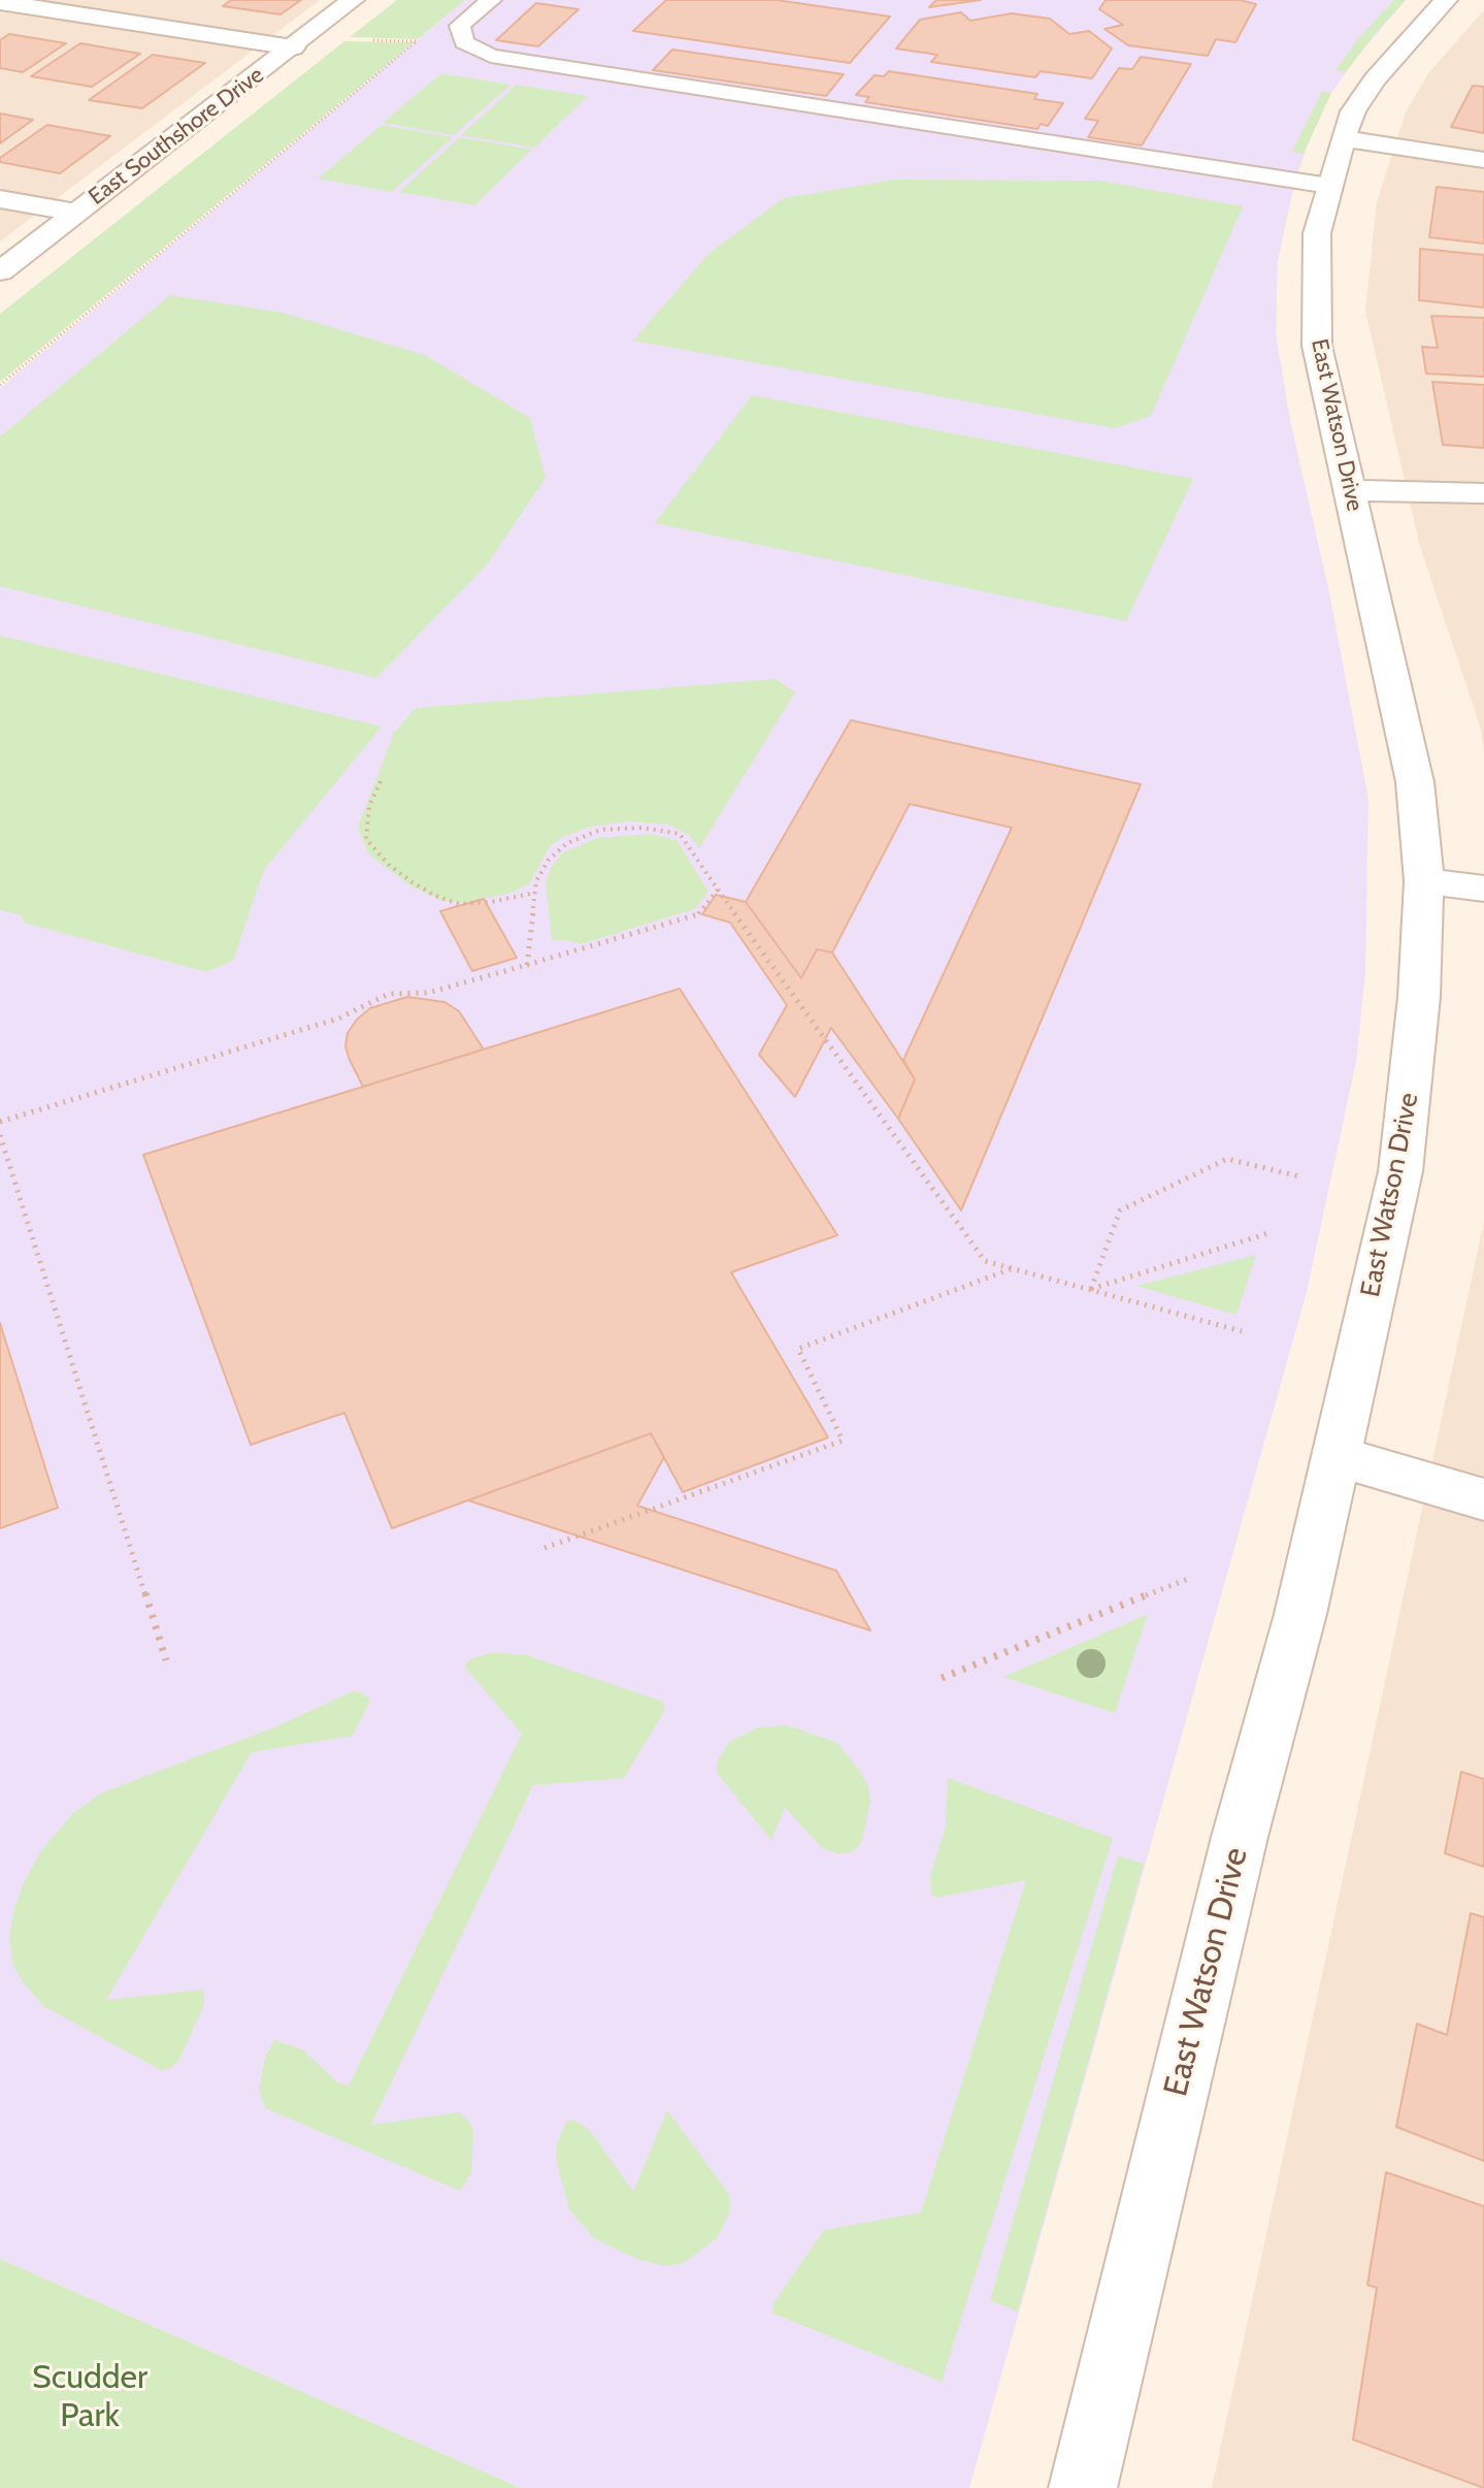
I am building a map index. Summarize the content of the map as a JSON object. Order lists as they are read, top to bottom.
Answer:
{
  "streets": {
    "street": ["East Southshore Drive", "East Watson Drive"]
  },
  "parks": ["Scudder Park"]
}
